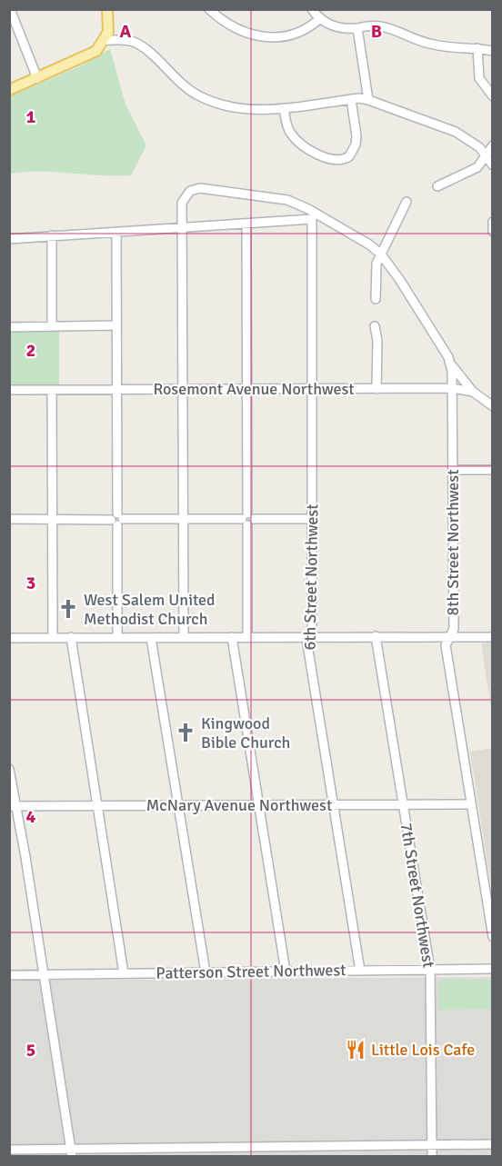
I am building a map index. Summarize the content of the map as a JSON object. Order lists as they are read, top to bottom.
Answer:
{
  "streets": {
    "street": [
      "Rosemont Avenue Northwest",
      "8th Street Northwest",
      "6th Street Northwest",
      "McNary Avenue Northwest",
      "7th Street Northwest",
      "Patterson Street Northwest"
    ]
  },
  "crossings": [
    ["Rosemont Avenue Northwest", "8th Street Northwest"],
    ["Rosemont Avenue Northwest", "6th Street Northwest"],
    ["8th Street Northwest", "McNary Avenue Northwest"],
    ["6th Street Northwest", "McNary Avenue Northwest"],
    ["6th Street Northwest", "Patterson Street Northwest"],
    ["McNary Avenue Northwest", "7th Street Northwest"],
    ["7th Street Northwest", "Patterson Street Northwest"]
  ],
  "places": {
    "church": ["West Salem United Methodist Church", "Kingwood Bible Church"],
    "restaurant": ["Little Lois Cafe"]
  },
  "grid": {
    "columns": ["A", "B"],
    "rows": [
      "1",
      "2",
      "3",
      "4",
      "5"
    ]
  }
}
